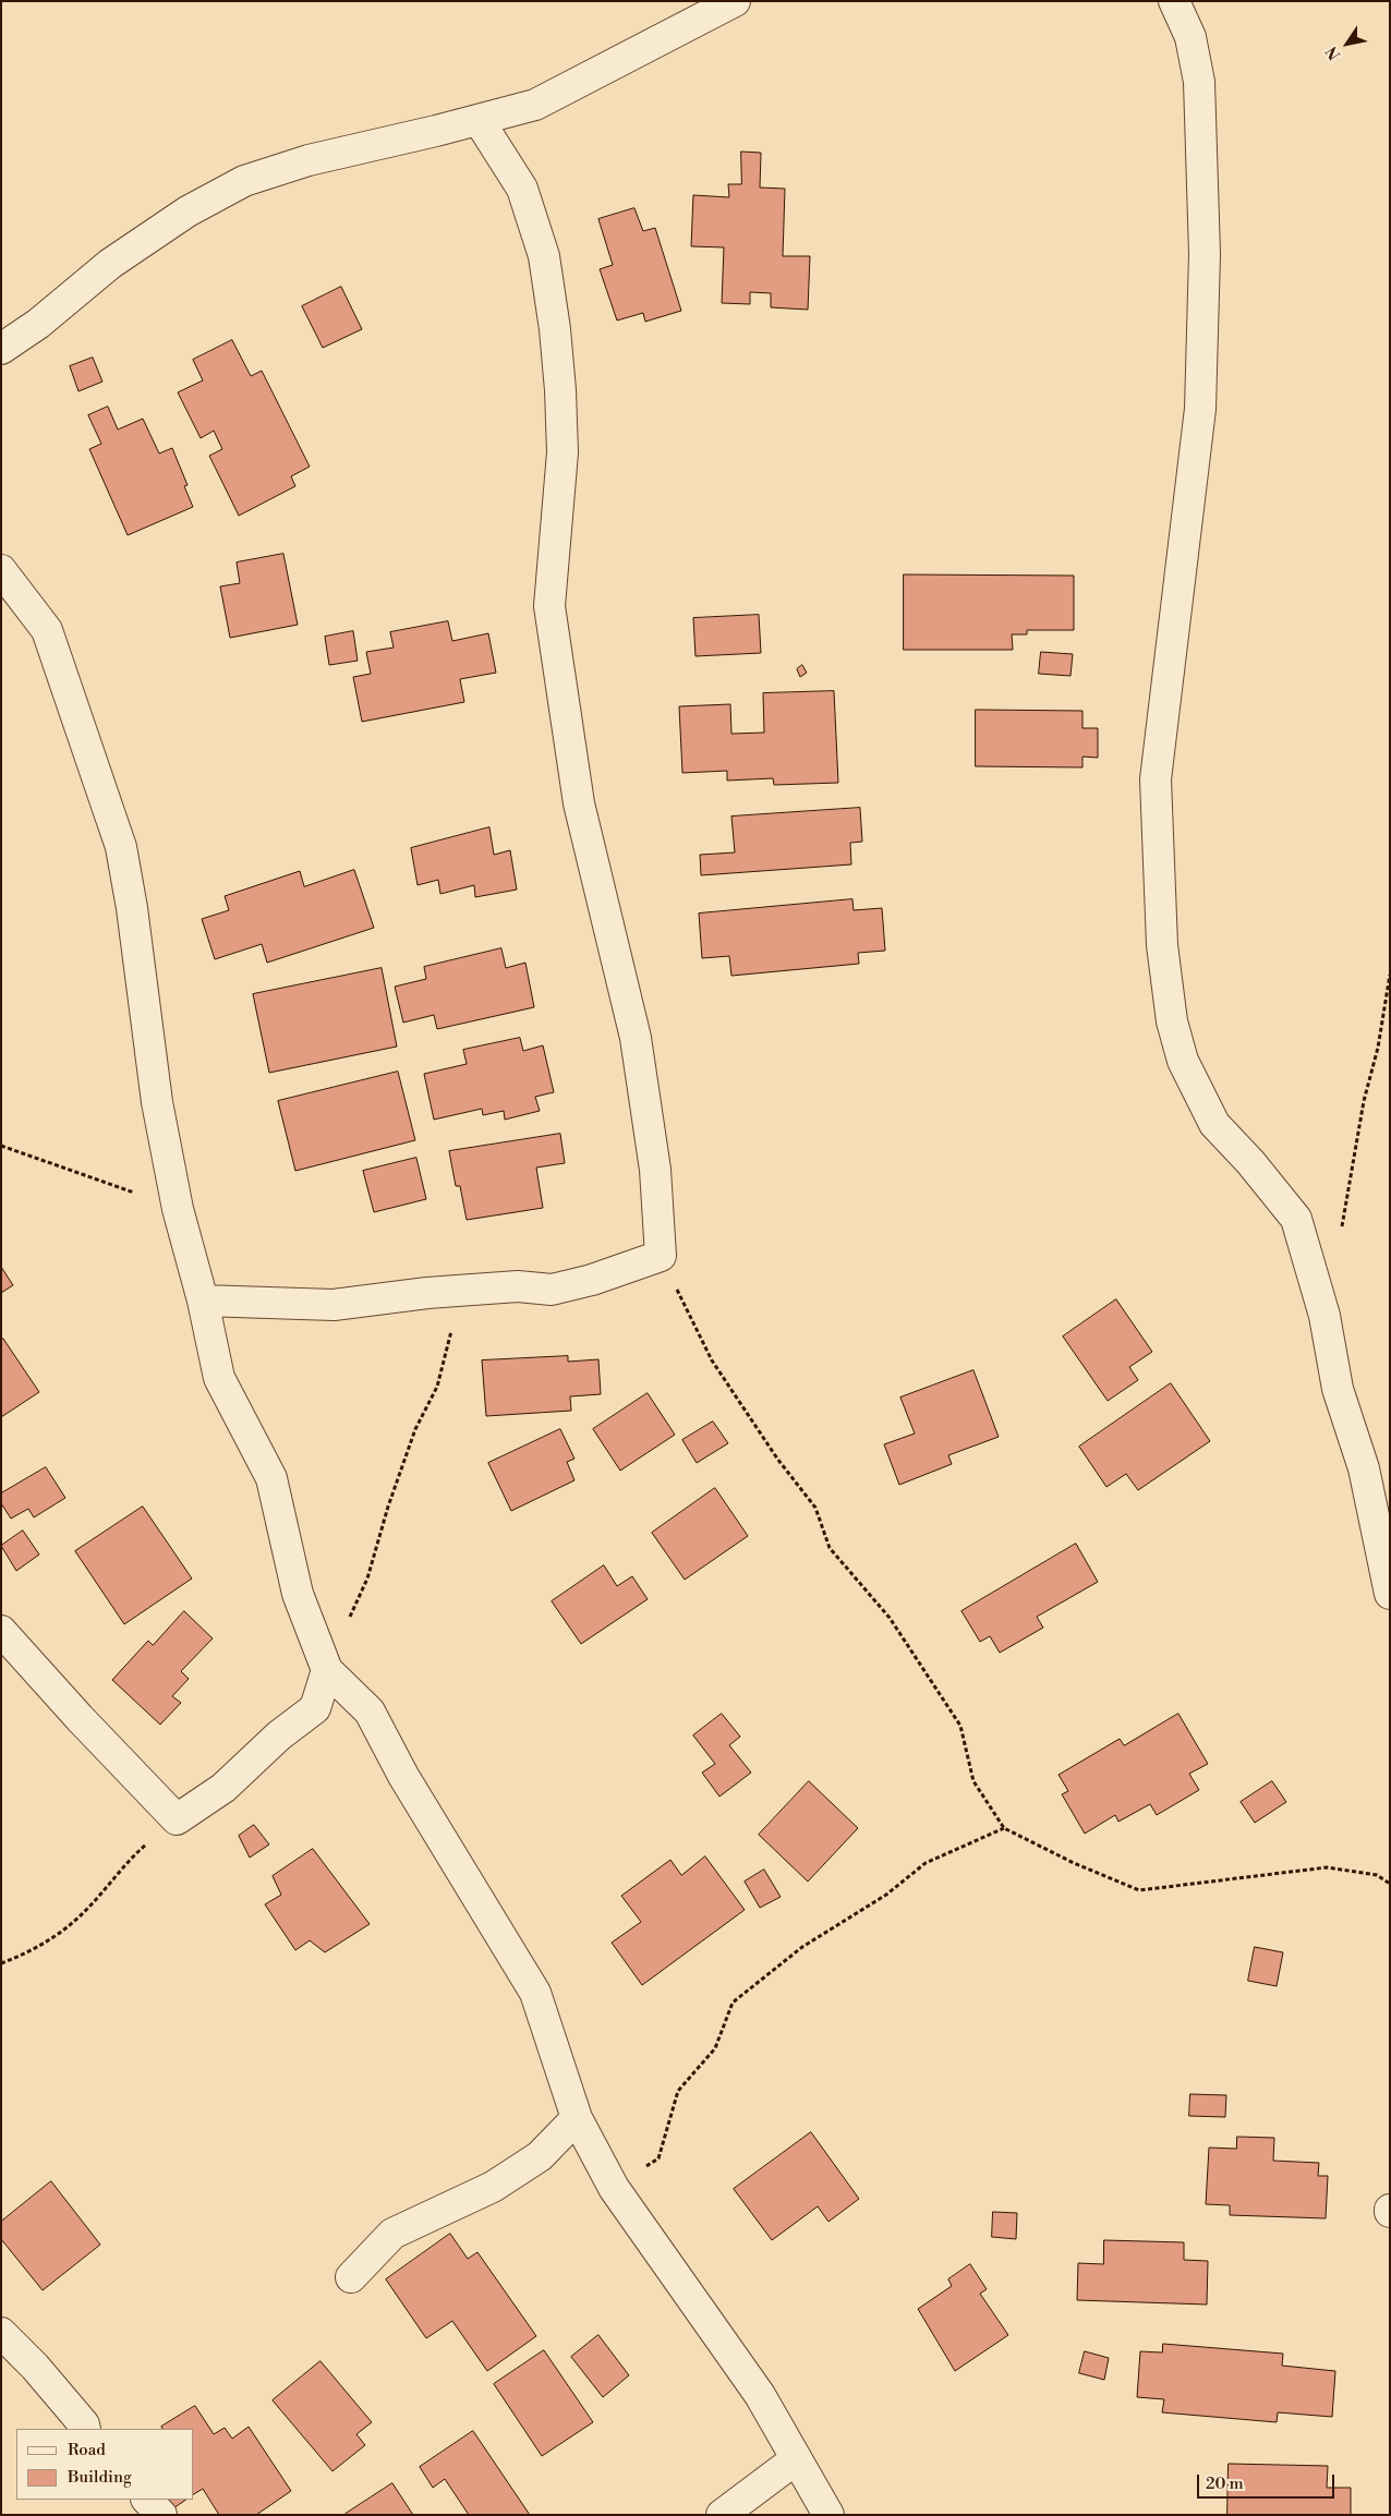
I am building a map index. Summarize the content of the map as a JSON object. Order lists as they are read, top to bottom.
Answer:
{
  "legend": ["Road", "Building"],
  "scale_bar": "20 m",
  "north": "bottom left"
}
